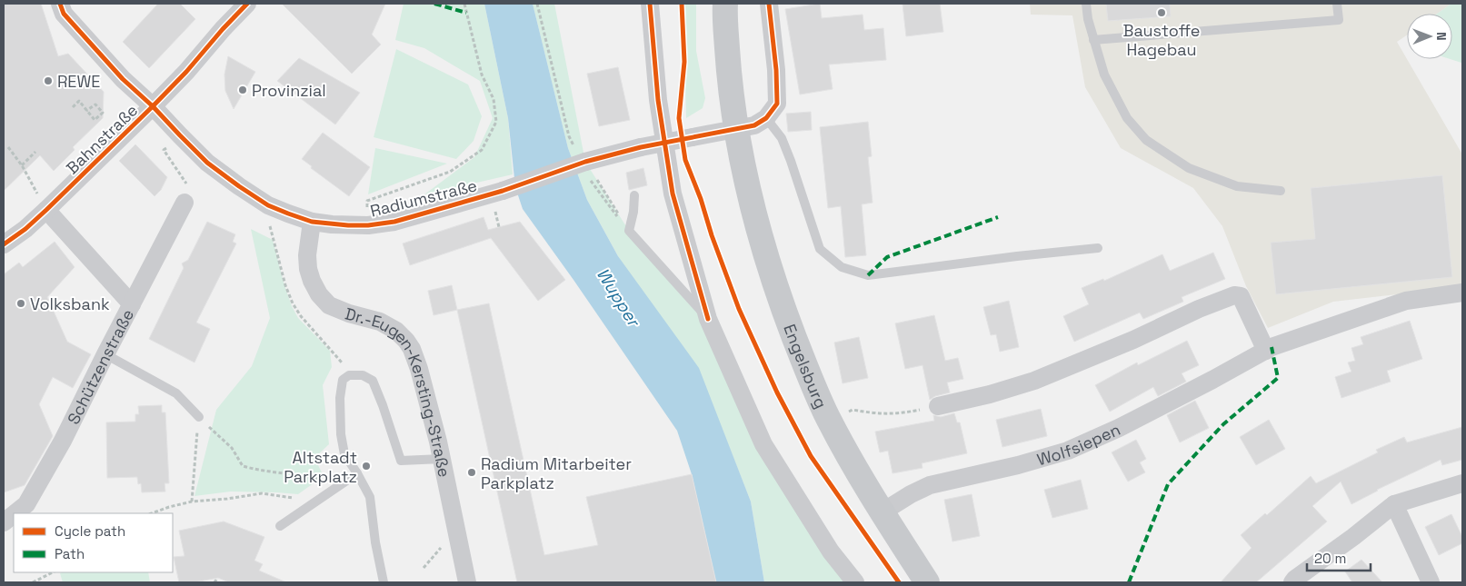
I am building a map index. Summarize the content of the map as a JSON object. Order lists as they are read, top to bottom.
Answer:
{
  "streets": {
    "main road": ["Engelsburg"],
    "street": [
      "Bahnstraße",
      "Radiumstraße",
      "Schützenstraße",
      "Dr.-Eugen-Kersting-Straße",
      "Wolfsiepen"
    ]
  },
  "crossings": [
    ["Bahnstraße", "Radiumstraße"],
    ["Radiumstraße", "Engelsburg"],
    ["Radiumstraße", "Dr.-Eugen-Kersting-Straße"],
    ["Engelsburg", "Wolfsiepen"]
  ],
  "water": ["Wupper"],
  "places": [
    "Baustoffe Hagebau",
    "REWE",
    "Provinzial",
    "Volksbank",
    "Altstadt Parkplatz",
    "Radium Mitarbeiter Parkplatz"
  ],
  "legend": ["Cycle path", "Path"],
  "scale_bar": "20 m",
  "north": "right"
}
